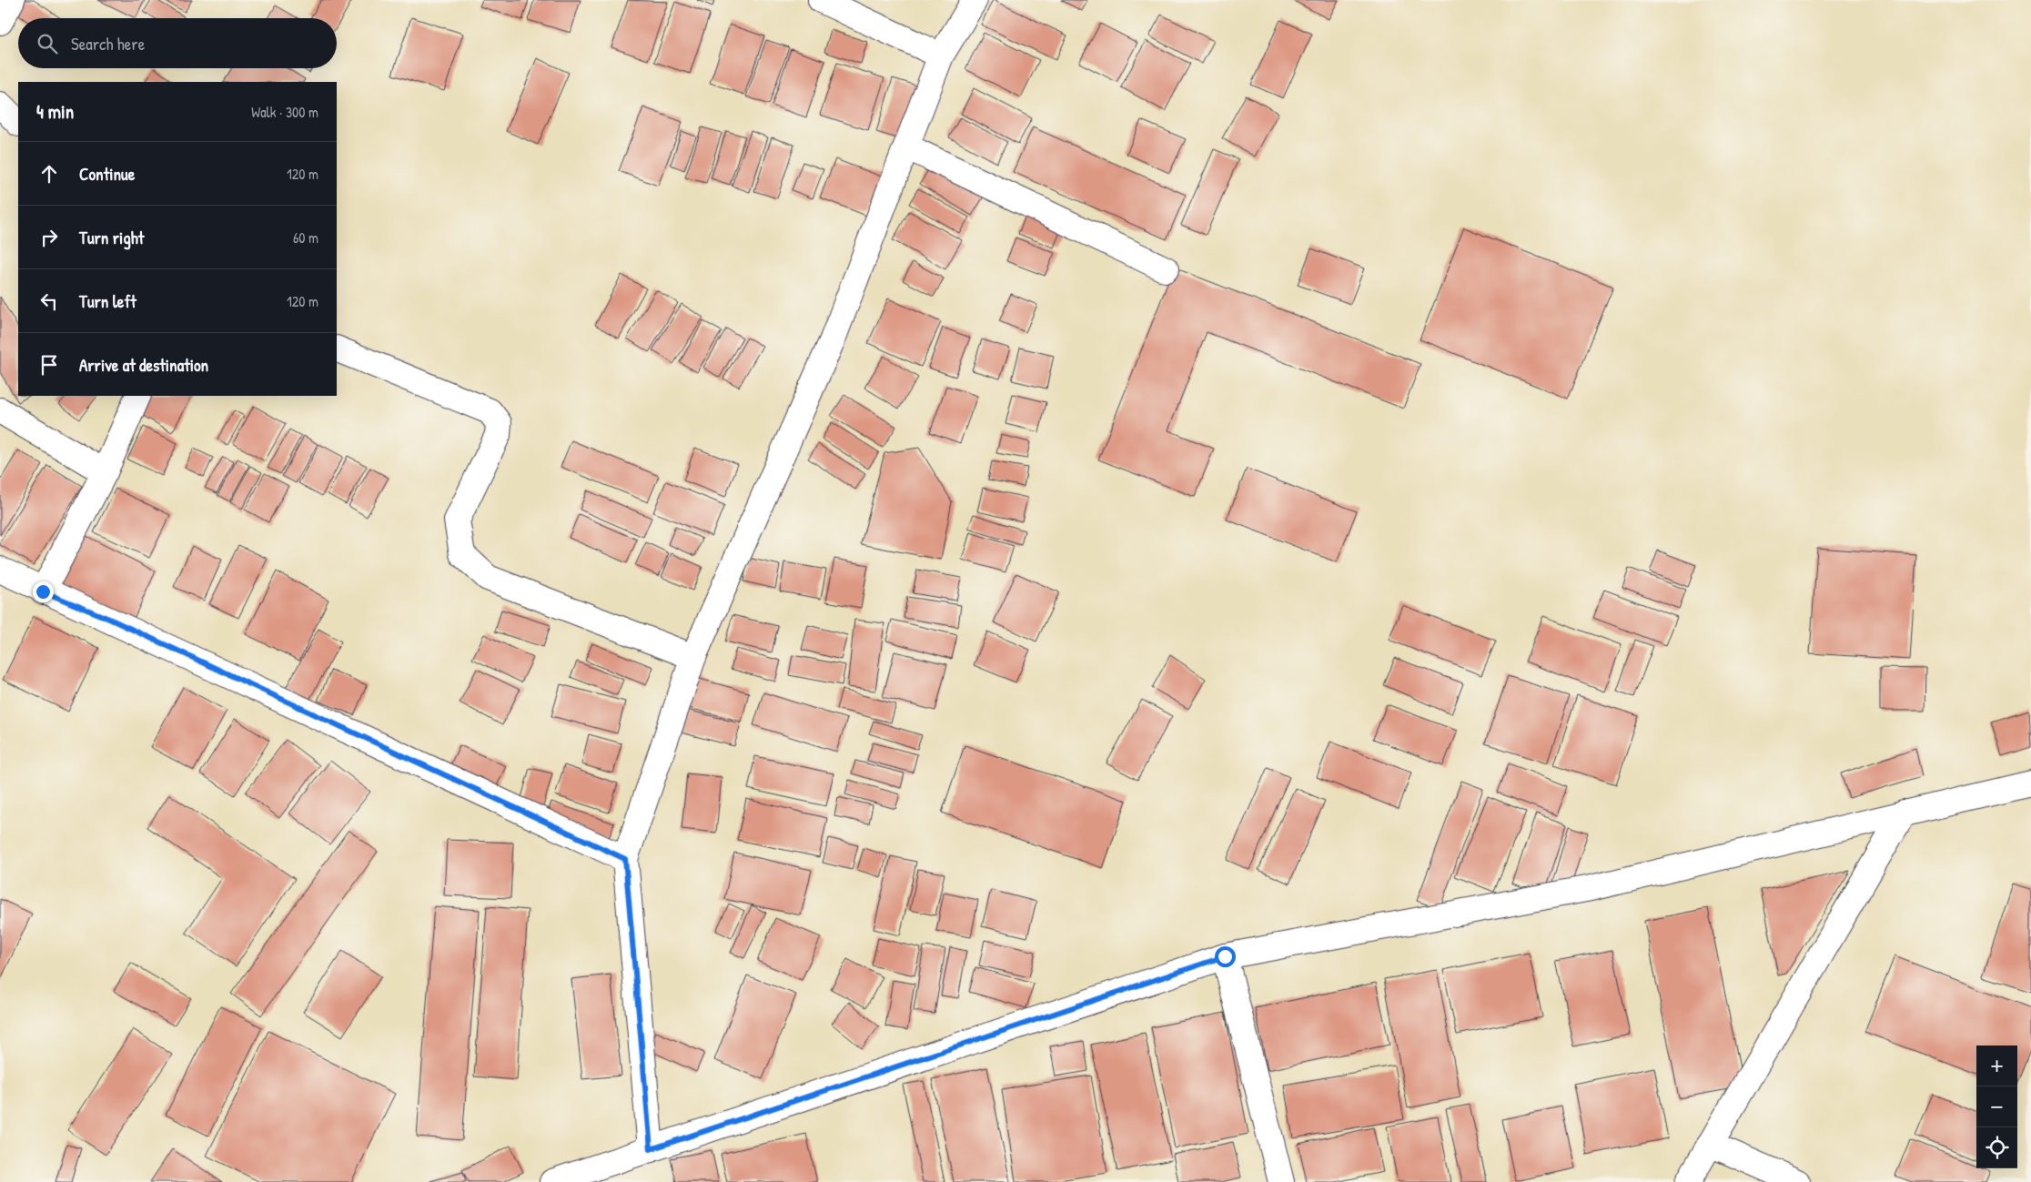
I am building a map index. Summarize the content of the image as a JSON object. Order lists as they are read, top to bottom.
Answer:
{
  "page": {
    "search": "Search here",
    "heading": ["4 min", "Walk · 300 m"],
    "list": [
      ["Continue", "120 m"],
      ["Turn right", "60 m"],
      ["Turn left", "120 m"],
      "Arrive at destination"
    ],
    "map_buttons": ["+", "−"]
  }
}
